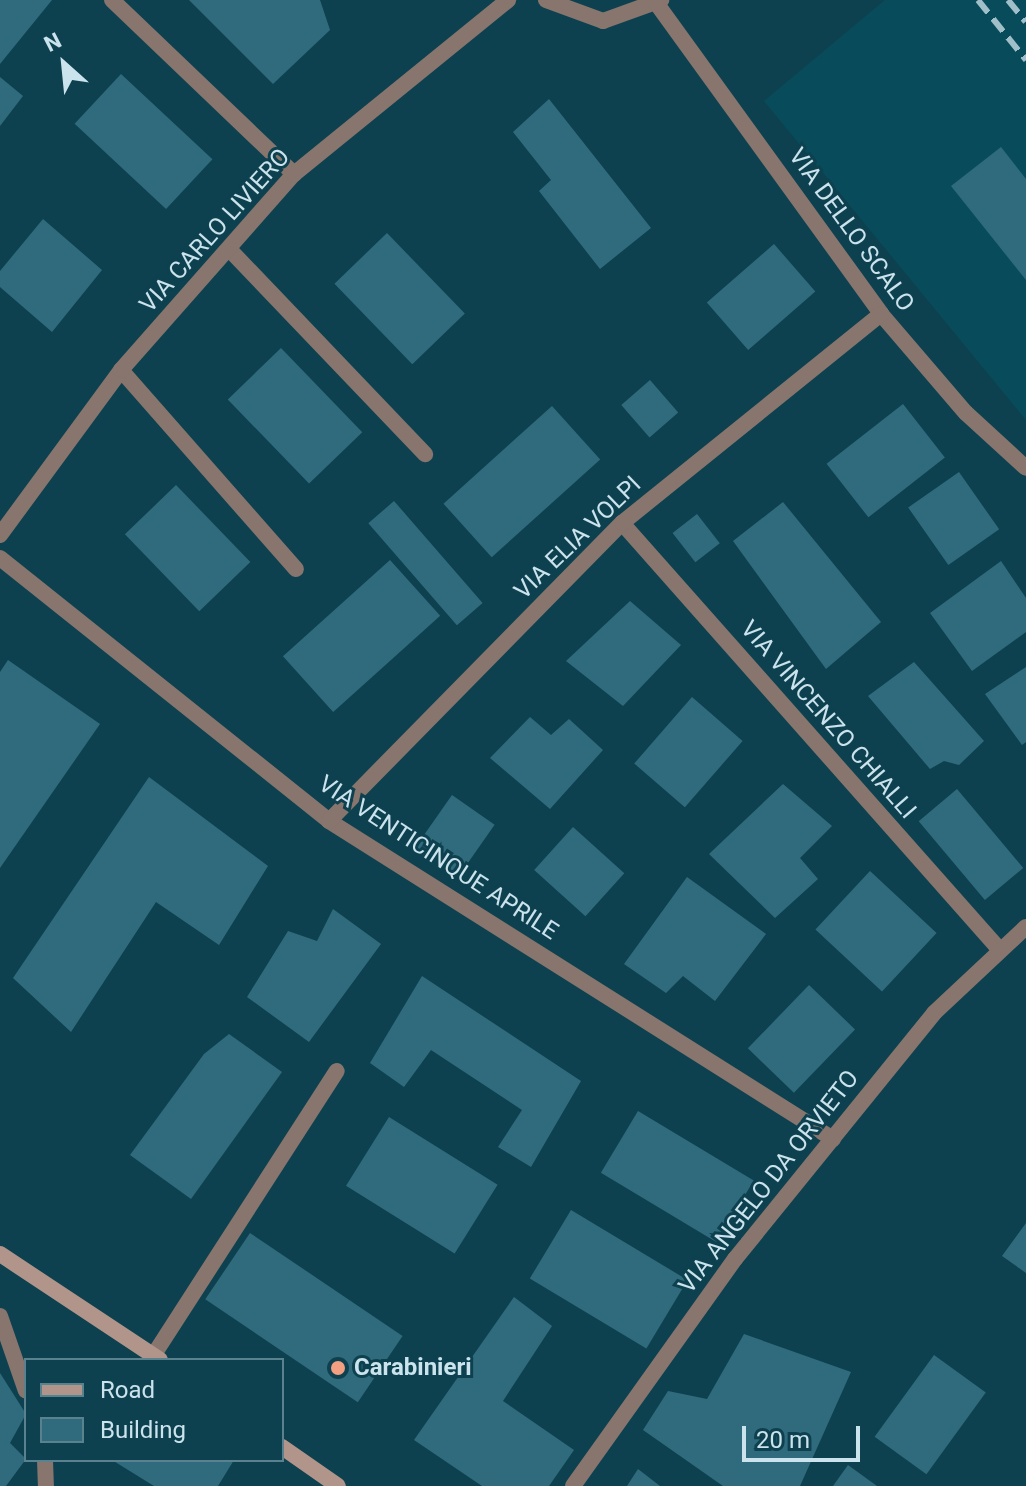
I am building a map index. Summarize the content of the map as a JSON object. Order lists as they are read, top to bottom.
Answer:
{
  "streets": {
    "street": [
      "VIA DELLO SCALO",
      "VIA CARLO LIVIERO",
      "VIA ELIA VOLPI",
      "VIA VINCENZO CHIALLI",
      "VIA VENTICINQUE APRILE",
      "VIA ANGELO DA ORVIETO"
    ]
  },
  "crossings": [
    ["VIA DELLO SCALO", "VIA ELIA VOLPI"],
    ["VIA ELIA VOLPI", "VIA VINCENZO CHIALLI"],
    ["VIA ELIA VOLPI", "VIA VENTICINQUE APRILE"],
    ["VIA VINCENZO CHIALLI", "VIA ANGELO DA ORVIETO"],
    ["VIA VENTICINQUE APRILE", "VIA ANGELO DA ORVIETO"]
  ],
  "places": ["Carabinieri"],
  "legend": ["Road", "Building"],
  "scale_bar": "20 m",
  "north": "top left"
}
